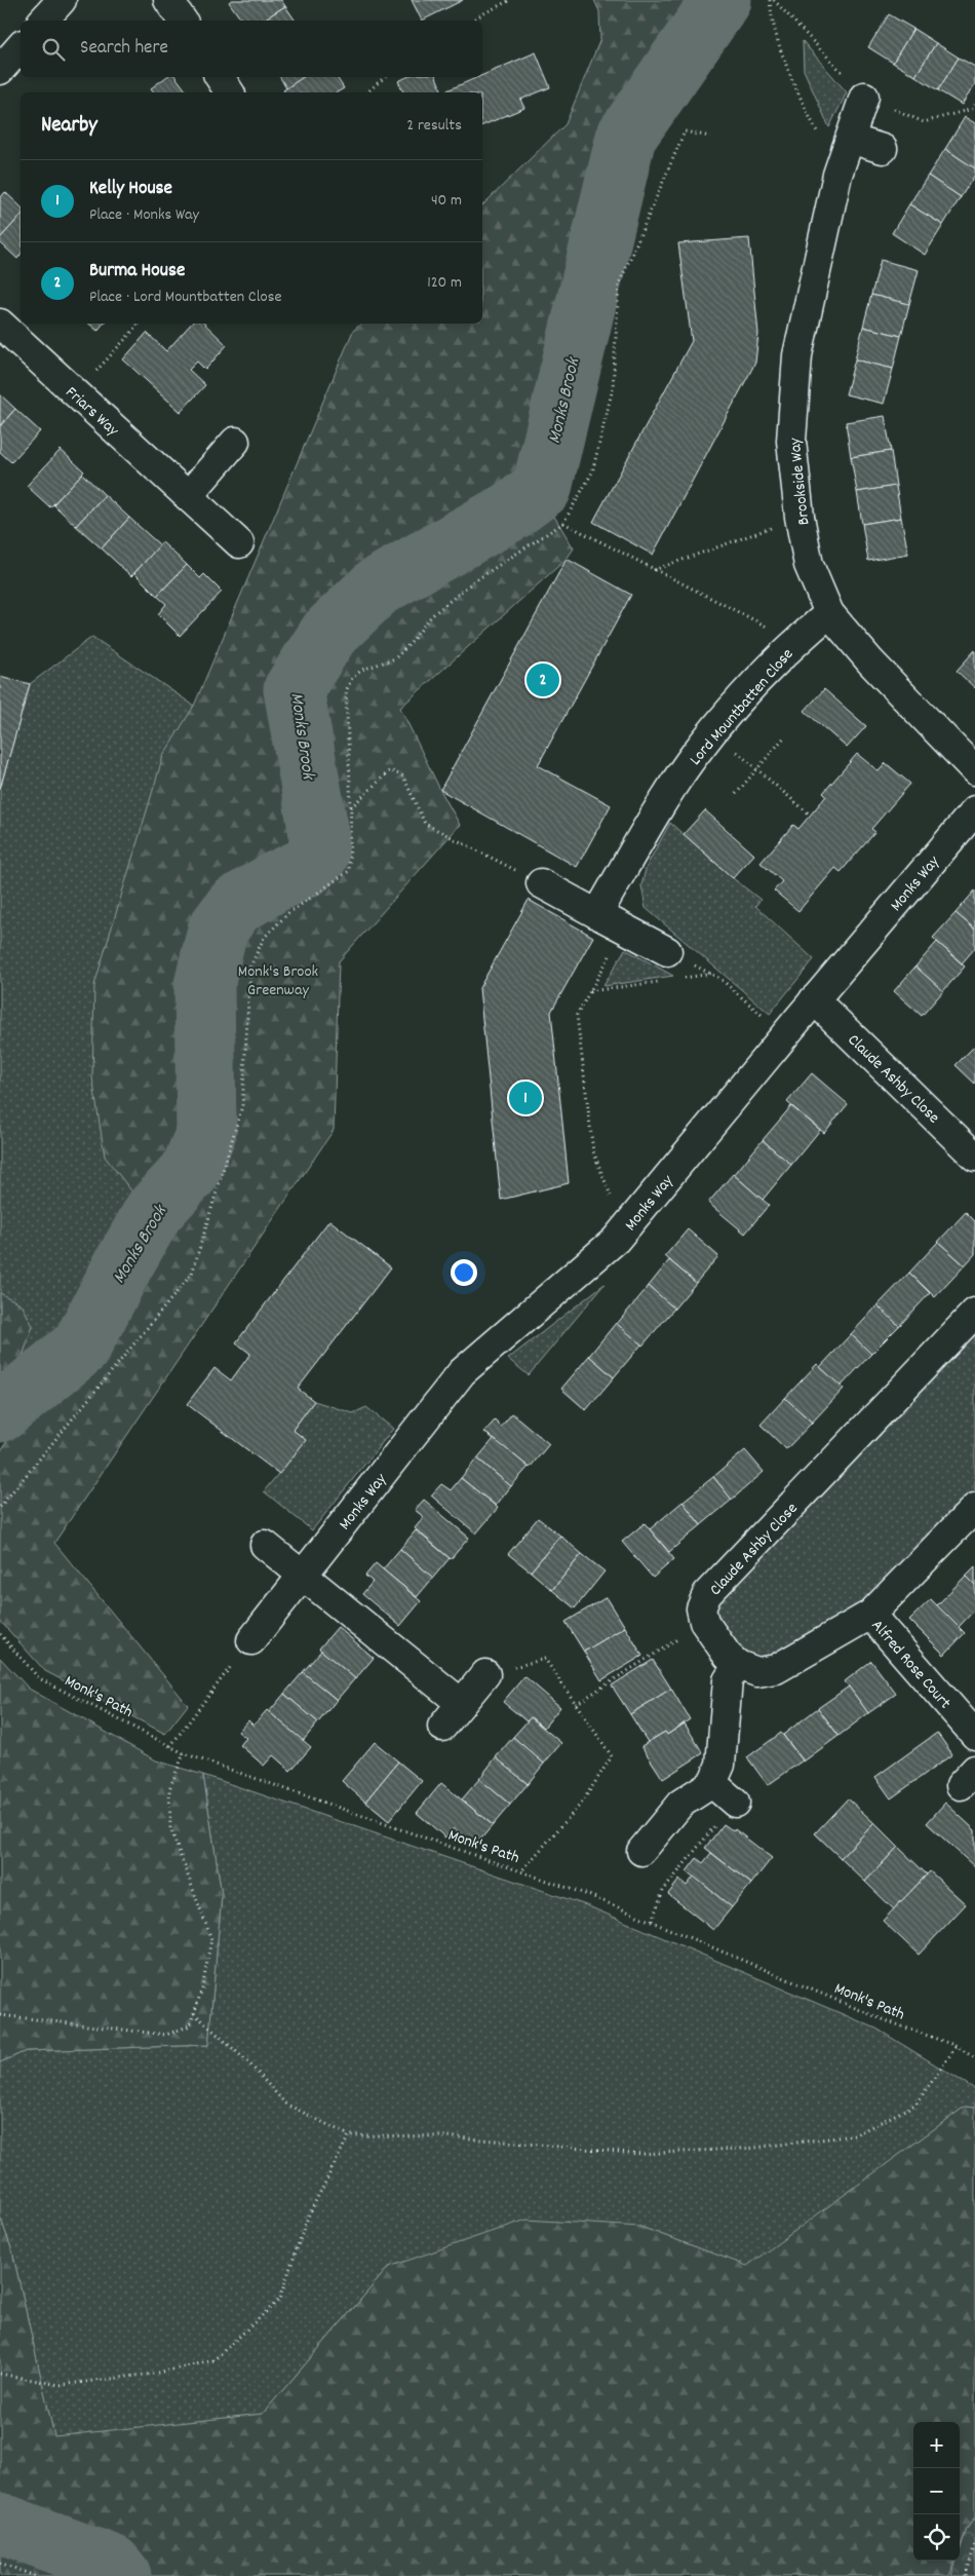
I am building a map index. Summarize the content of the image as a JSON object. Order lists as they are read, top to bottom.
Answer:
{
  "streets": {
    "street": [
      "Friars Way",
      "Brookside Way",
      "Lord Mountbatten Close",
      "Monks Way",
      "Claude Ashby Close",
      "Alfred Rose Court"
    ],
    "path": ["Monk's Path"]
  },
  "crossings": [
    ["Brookside Way", "Lord Mountbatten Close"],
    ["Monks Way", "Claude Ashby Close"]
  ],
  "water": ["Monks Brook"],
  "parks": ["Monk's Brook Greenway"],
  "page": {
    "search": "Search here",
    "heading": ["Nearby", "2 results"],
    "list": [
      {
        "mark": "1",
        "name": "Kelly House",
        "note": "Place · Monks Way",
        "value": "40 m"
      },
      {
        "mark": "2",
        "name": "Burma House",
        "note": "Place · Lord Mountbatten Close",
        "value": "120 m"
      }
    ],
    "pins": ["2", "1"],
    "map_buttons": ["+", "−"]
  }
}
